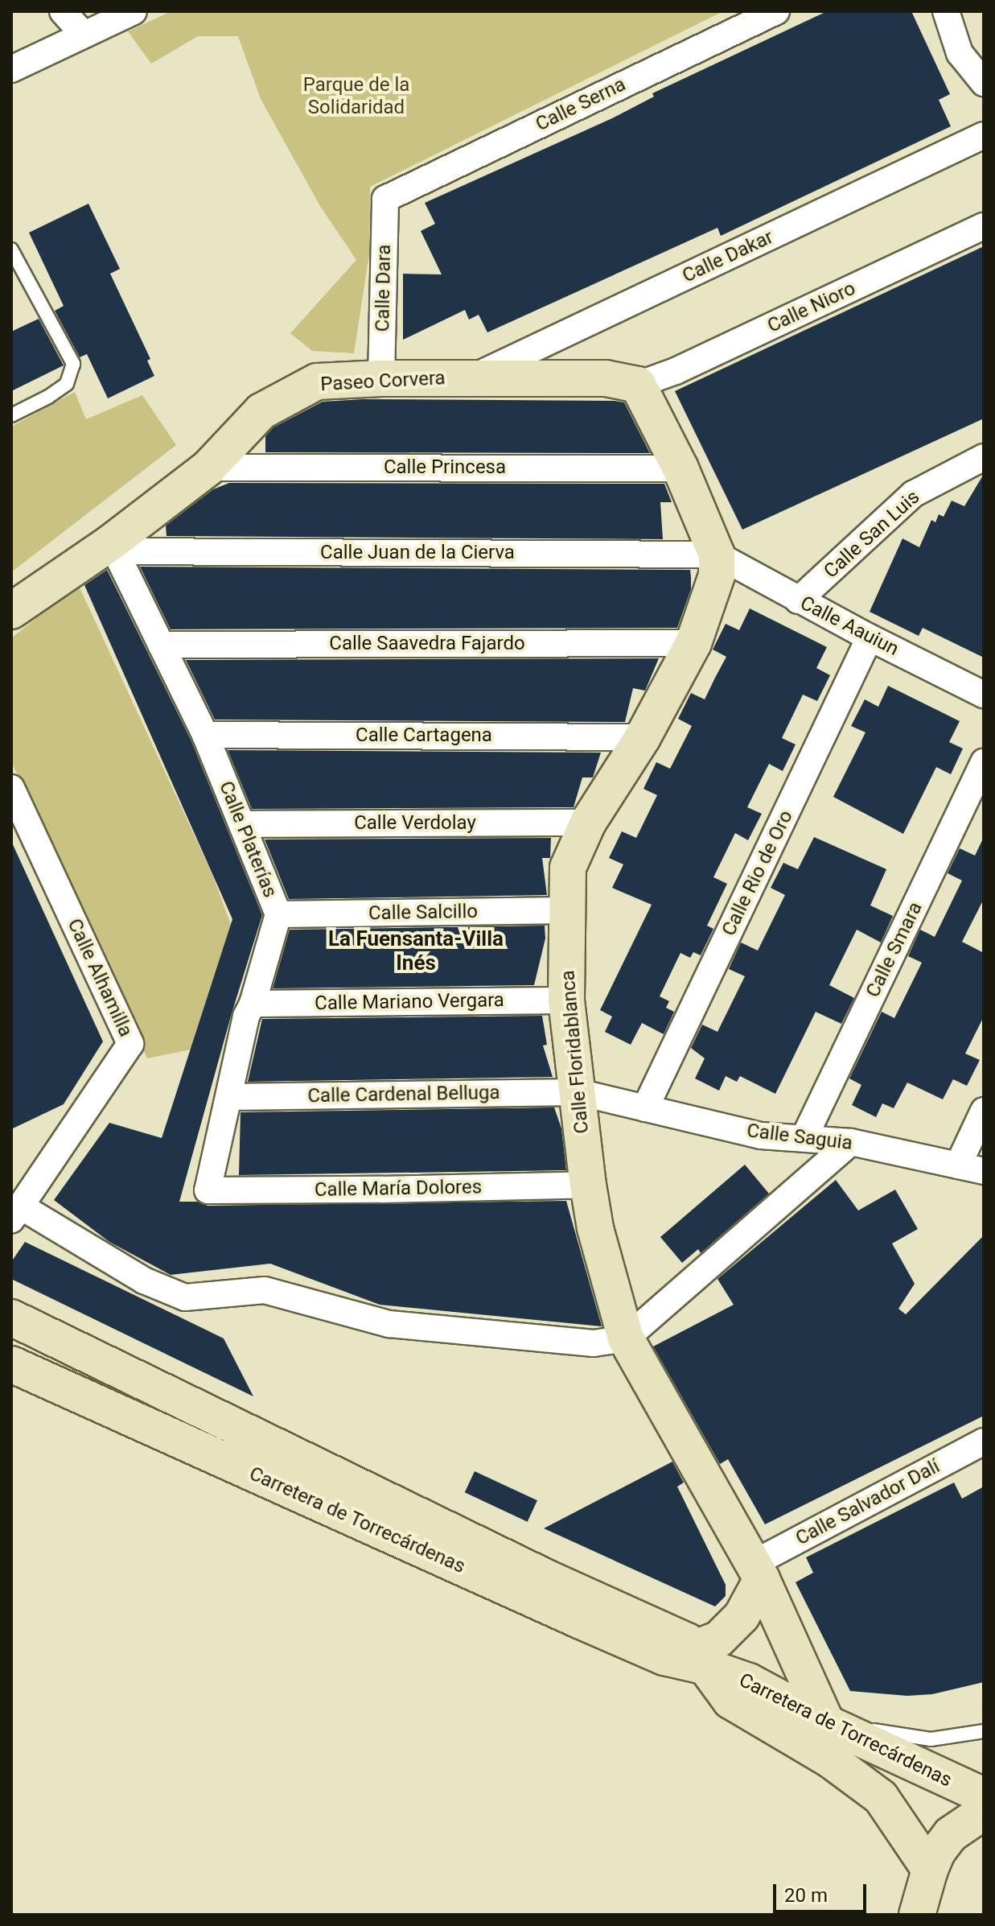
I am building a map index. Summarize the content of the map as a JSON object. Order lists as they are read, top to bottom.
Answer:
{
  "streets": {
    "street": [
      "Calle Serna",
      "Calle Dakar",
      "Calle Dara",
      "Calle Nioro",
      "Paseo Corvera",
      "Calle Princesa",
      "Calle San Luis",
      "Calle Juan de la Cierva",
      "Calle Aauiun",
      "Calle Saavedra Fajardo",
      "Calle Cartagena",
      "Calle Verdolay",
      "Calle Platerías",
      "Calle Rio de Oro",
      "Calle Salcillo",
      "Calle Smara",
      "Calle Alhamilla",
      "Calle Mariano Vergara",
      "Calle Floridablanca",
      "Calle Cardenal Belluga",
      "Calle Saguia",
      "Calle María Dolores",
      "Calle Salvador Dalí",
      "Carretera de Torrecárdenas"
    ]
  },
  "crossings": [
    ["Calle Serna", "Calle Dara"],
    ["Calle Dakar", "Paseo Corvera"],
    ["Calle Dara", "Paseo Corvera"],
    ["Calle Nioro", "Paseo Corvera"],
    ["Calle Nioro", "Calle Floridablanca"],
    ["Paseo Corvera", "Calle Princesa"],
    ["Paseo Corvera", "Calle Juan de la Cierva"],
    ["Paseo Corvera", "Calle Platerías"],
    ["Paseo Corvera", "Calle Floridablanca"],
    ["Calle Princesa", "Calle Floridablanca"],
    ["Calle San Luis", "Calle Aauiun"],
    ["Calle Juan de la Cierva", "Calle Aauiun"],
    ["Calle Juan de la Cierva", "Calle Platerías"],
    ["Calle Juan de la Cierva", "Calle Floridablanca"],
    ["Calle Aauiun", "Calle Rio de Oro"],
    ["Calle Aauiun", "Calle Floridablanca"],
    ["Calle Saavedra Fajardo", "Calle Platerías"],
    ["Calle Saavedra Fajardo", "Calle Floridablanca"],
    ["Calle Cartagena", "Calle Platerías"],
    ["Calle Cartagena", "Calle Floridablanca"],
    ["Calle Verdolay", "Calle Platerías"],
    ["Calle Verdolay", "Calle Floridablanca"],
    ["Calle Platerías", "Calle Salcillo"],
    ["Calle Platerías", "Calle Mariano Vergara"],
    ["Calle Platerías", "Calle Cardenal Belluga"],
    ["Calle Platerías", "Calle María Dolores"],
    ["Calle Rio de Oro", "Calle Saguia"],
    ["Calle Salcillo", "Calle Floridablanca"],
    ["Calle Smara", "Calle Saguia"],
    ["Calle Mariano Vergara", "Calle Floridablanca"],
    ["Calle Floridablanca", "Calle Cardenal Belluga"],
    ["Calle Floridablanca", "Calle Saguia"],
    ["Calle Floridablanca", "Calle María Dolores"],
    ["Calle Floridablanca", "Calle Salvador Dalí"],
    ["Calle Floridablanca", "Carretera de Torrecárdenas"],
    ["Calle Cardenal Belluga", "Calle Saguia"]
  ],
  "districts": ["La Fuensanta-Villa Inés"],
  "parks": ["Parque de la Solidaridad"],
  "scale_bar": "20 m"
}
